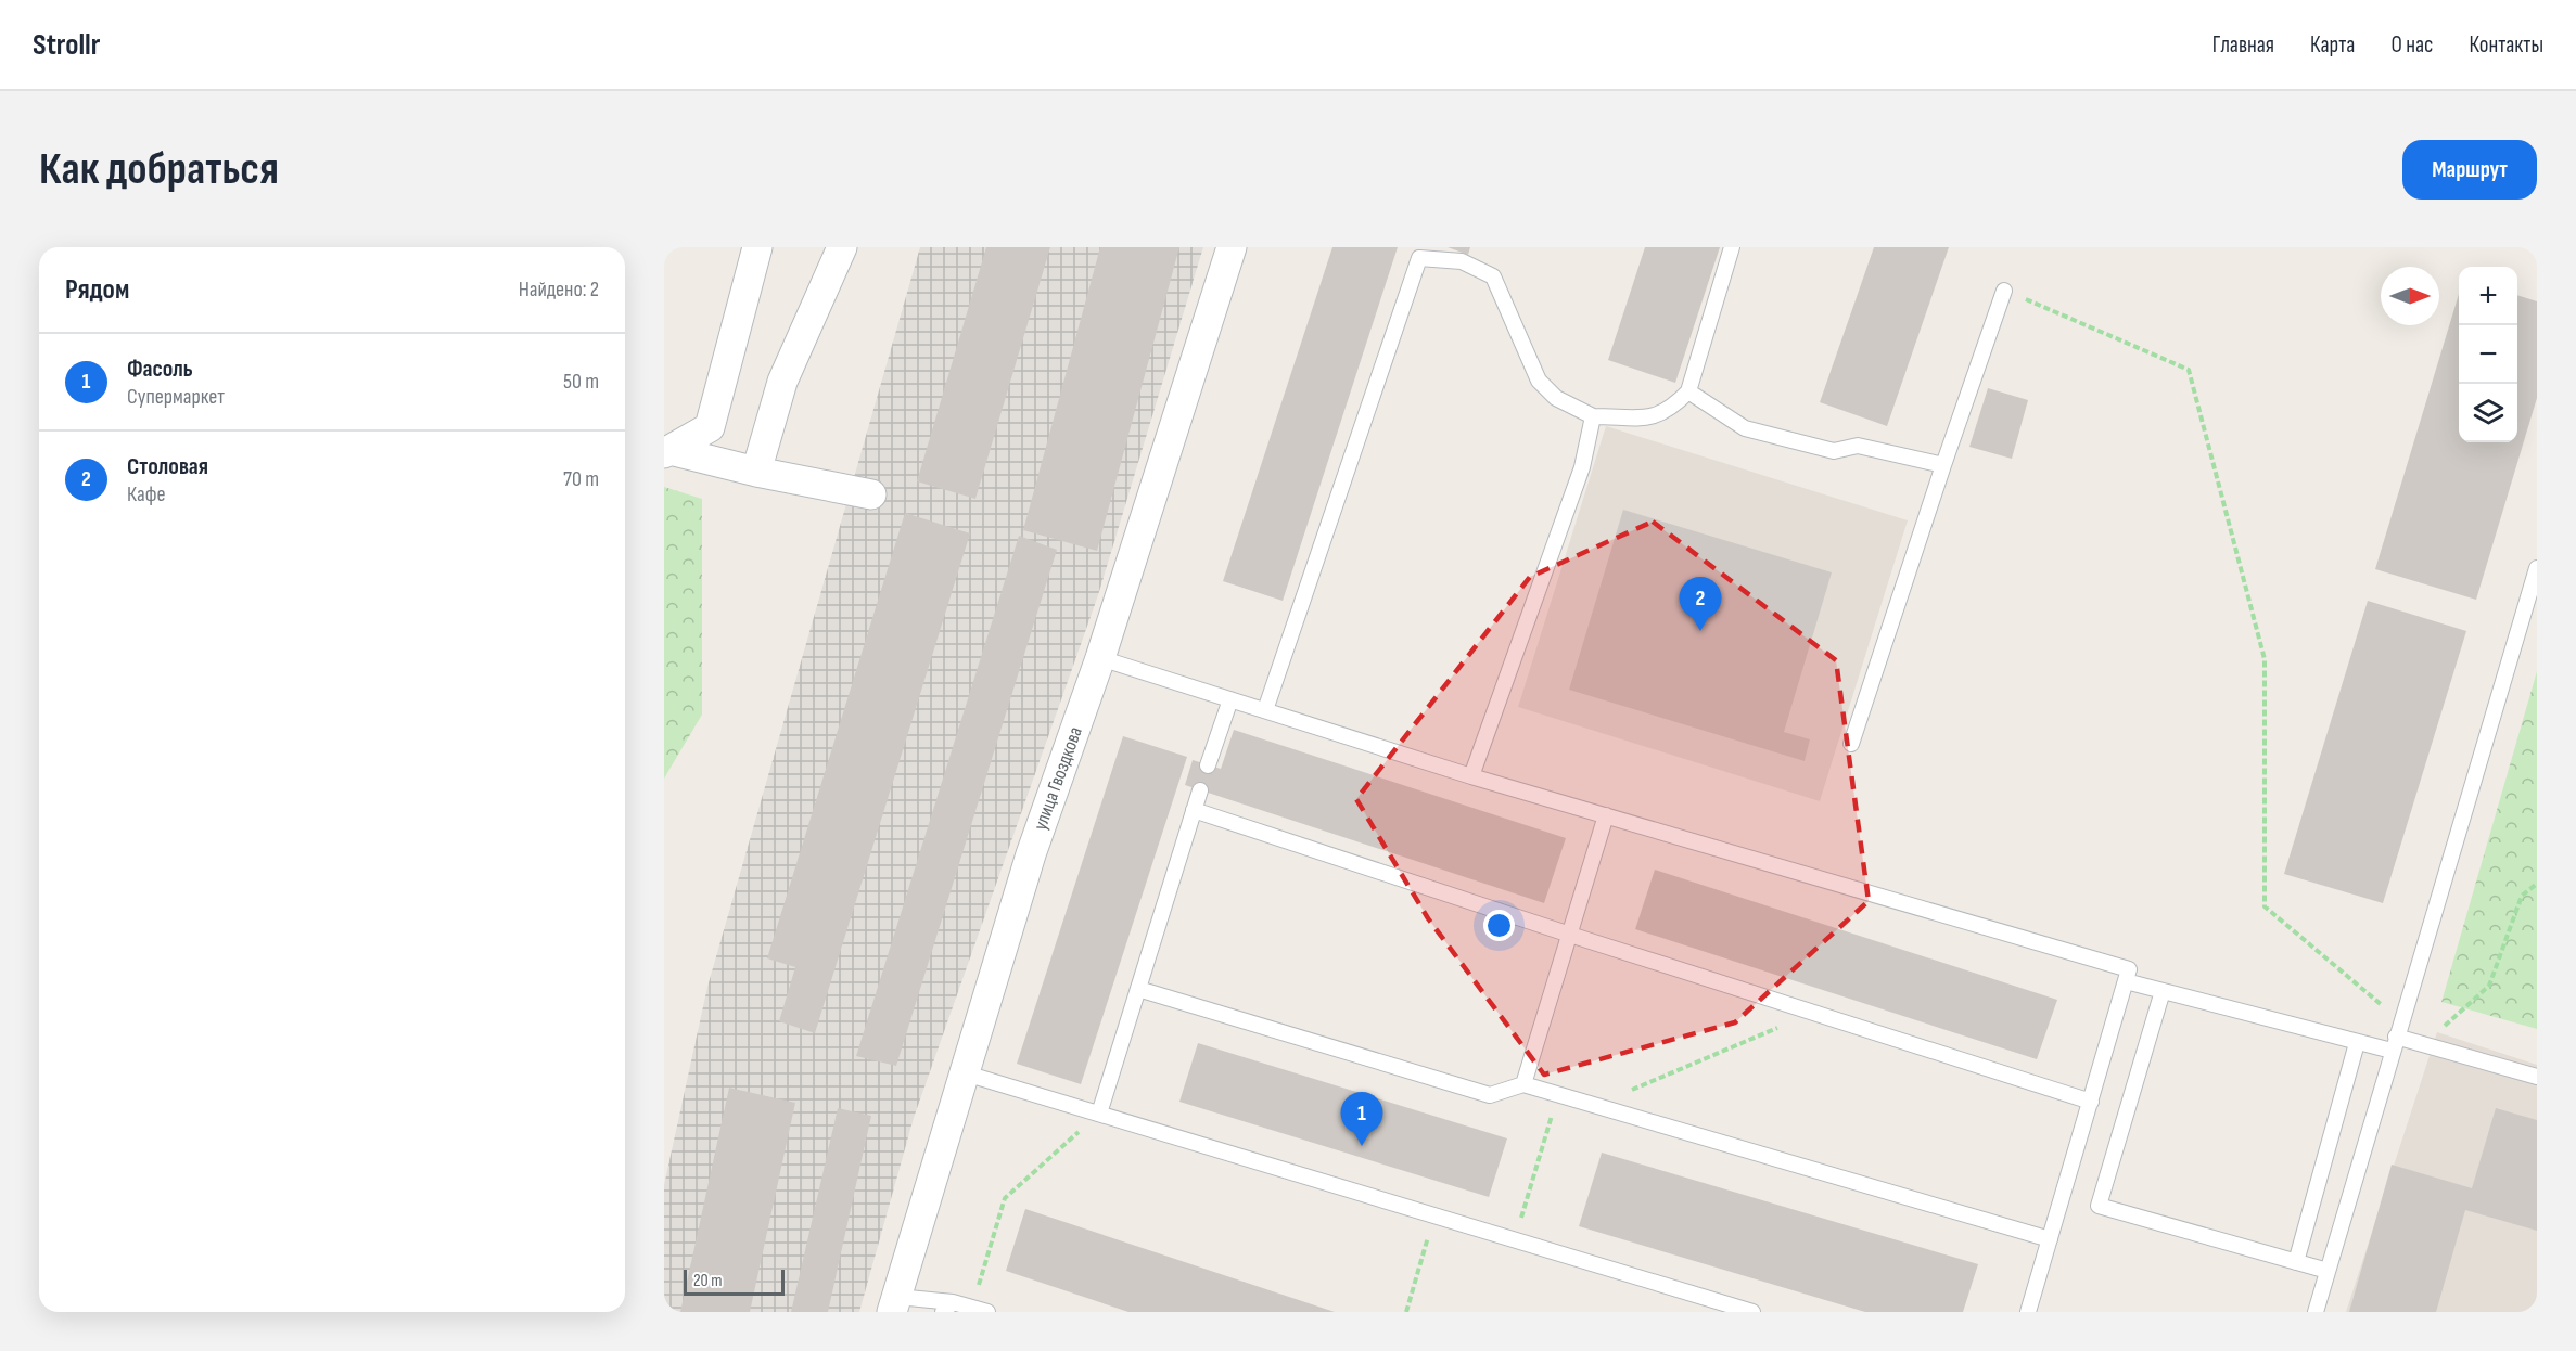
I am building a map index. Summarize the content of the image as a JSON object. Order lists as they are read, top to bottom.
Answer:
{
  "streets": {
    "street": ["улица Гвоздкова"]
  },
  "scale_bar": "20 m",
  "north": "right",
  "page": {
    "header": "Strollr",
    "nav": [
      "Главная",
      "Карта",
      "О нас",
      "Контакты"
    ],
    "buttons": "Маршрут",
    "title": "Как добраться",
    "heading": ["Рядом", "Найдено: 2"],
    "map_buttons": ["+", "−"],
    "list": [
      {
        "mark": "1",
        "name": "Фасоль",
        "note": "Супермаркет",
        "value": "50 m"
      },
      {
        "mark": "2",
        "name": "Столовая",
        "note": "Кафе",
        "value": "70 m"
      }
    ],
    "pins": ["2", "1"],
    "scale": "20 m"
  }
}
